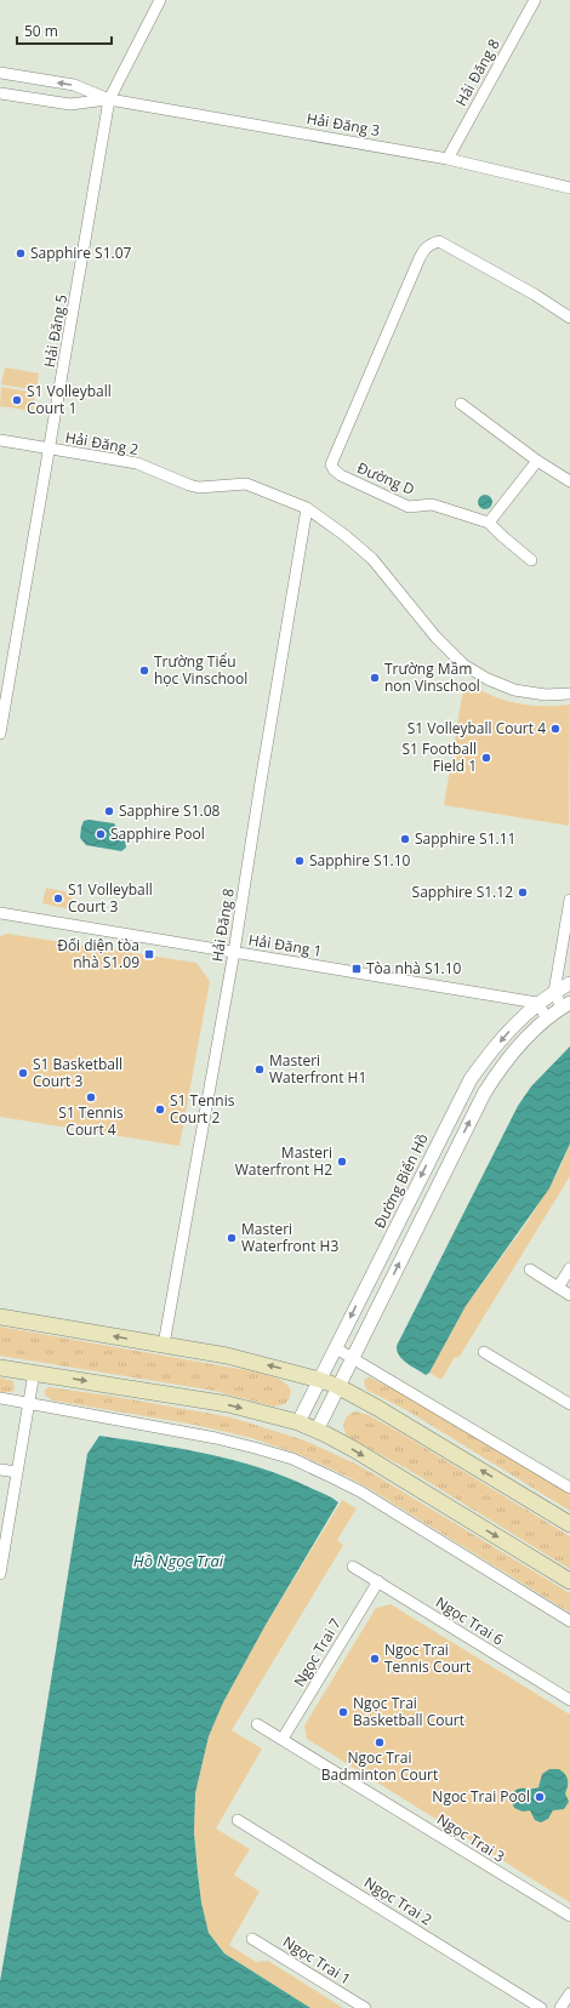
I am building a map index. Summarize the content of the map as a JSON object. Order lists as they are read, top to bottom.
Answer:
{
  "streets": {
    "street": [
      "Hải Đăng 8",
      "Hải Đăng 3",
      "Hải Đăng 5",
      "Hải Đăng 2",
      "Đường D",
      "Hải Đăng 1",
      "Đường Biển Hồ",
      "Ngọc Trai 6",
      "Ngọc Trai 7",
      "Ngọc Trai 3",
      "Ngọc Trai 2",
      "Ngọc Trai 1"
    ]
  },
  "crossings": [
    ["Hải Đăng 8", "Hải Đăng 3"],
    ["Hải Đăng 8", "Hải Đăng 2"],
    ["Hải Đăng 8", "Hải Đăng 1"],
    ["Hải Đăng 3", "Hải Đăng 5"],
    ["Hải Đăng 5", "Hải Đăng 2"],
    ["Hải Đăng 1", "Đường Biển Hồ"],
    ["Ngọc Trai 6", "Ngọc Trai 7"],
    ["Ngọc Trai 7", "Ngọc Trai 3"]
  ],
  "water": ["Hồ Ngọc Trai"],
  "places": {
    "other": [
      "Sapphire S1.07",
      "S1 Volleyball Court 1",
      "Trường Tiểu học Vinschool",
      "Trường Mầm non Vinschool",
      "S1 Volleyball Court 4",
      "S1 Football Field 1",
      "Sapphire S1.08",
      "Sapphire Pool",
      "Sapphire S1.11",
      "Sapphire S1.10",
      "Sapphire S1.12",
      "S1 Volleyball Court 3",
      "Masteri Waterfront H1",
      "S1 Basketball Court 3",
      "S1 Tennis Court 4",
      "S1 Tennis Court 2",
      "Masteri Waterfront H2",
      "Masteri Waterfront H3",
      "Ngoc Trai Tennis Court",
      "Ngọc Trai Basketball Court",
      "Ngoc Trai Badminton Court",
      "Ngoc Trai Pool"
    ],
    "transit": ["Đối diện tòa nhà S1.09", "Tòa nhà S1.10"]
  },
  "scale_bar": "50 m"
}
